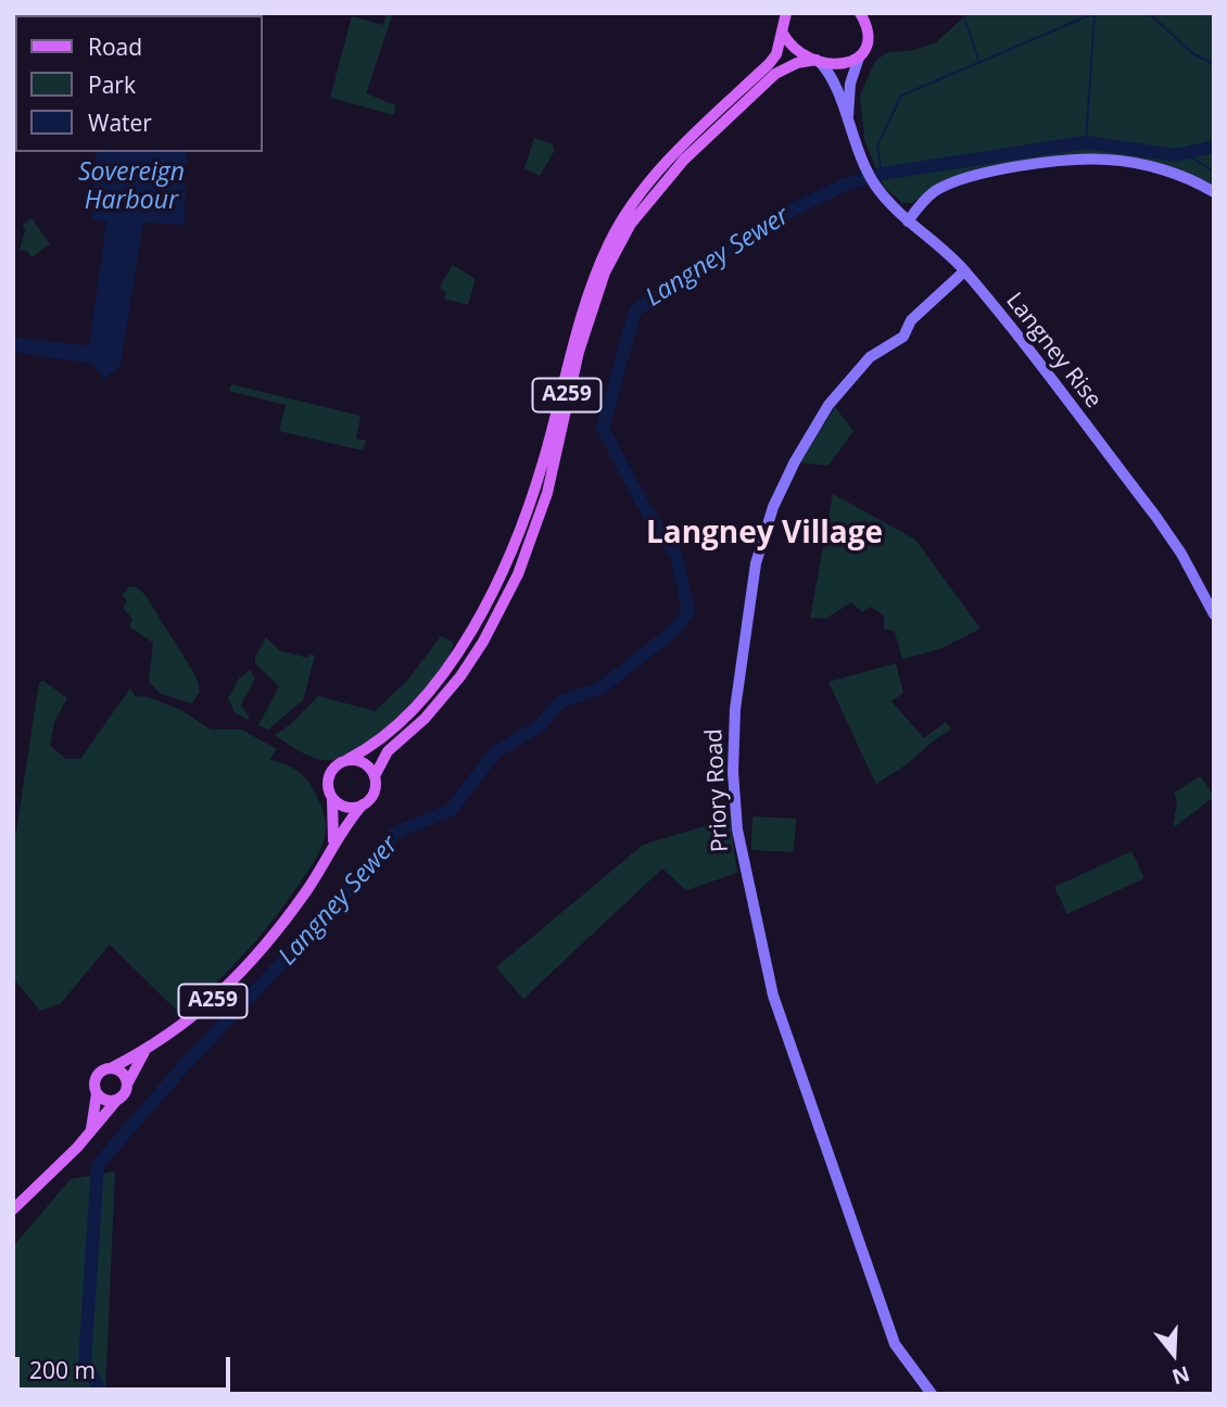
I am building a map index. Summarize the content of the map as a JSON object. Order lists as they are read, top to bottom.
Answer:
{
  "streets": {
    "main road": ["A259"],
    "street": ["Langney Rise", "Priory Road"]
  },
  "crossings": [
    ["Langney Rise", "A259"],
    ["Langney Rise", "Priory Road"]
  ],
  "districts": ["Langney Village"],
  "water": ["Sovereign Harbour", "Langney Sewer"],
  "legend": ["Road", "Park", "Water"],
  "scale_bar": "200 m",
  "north": "bottom"
}
